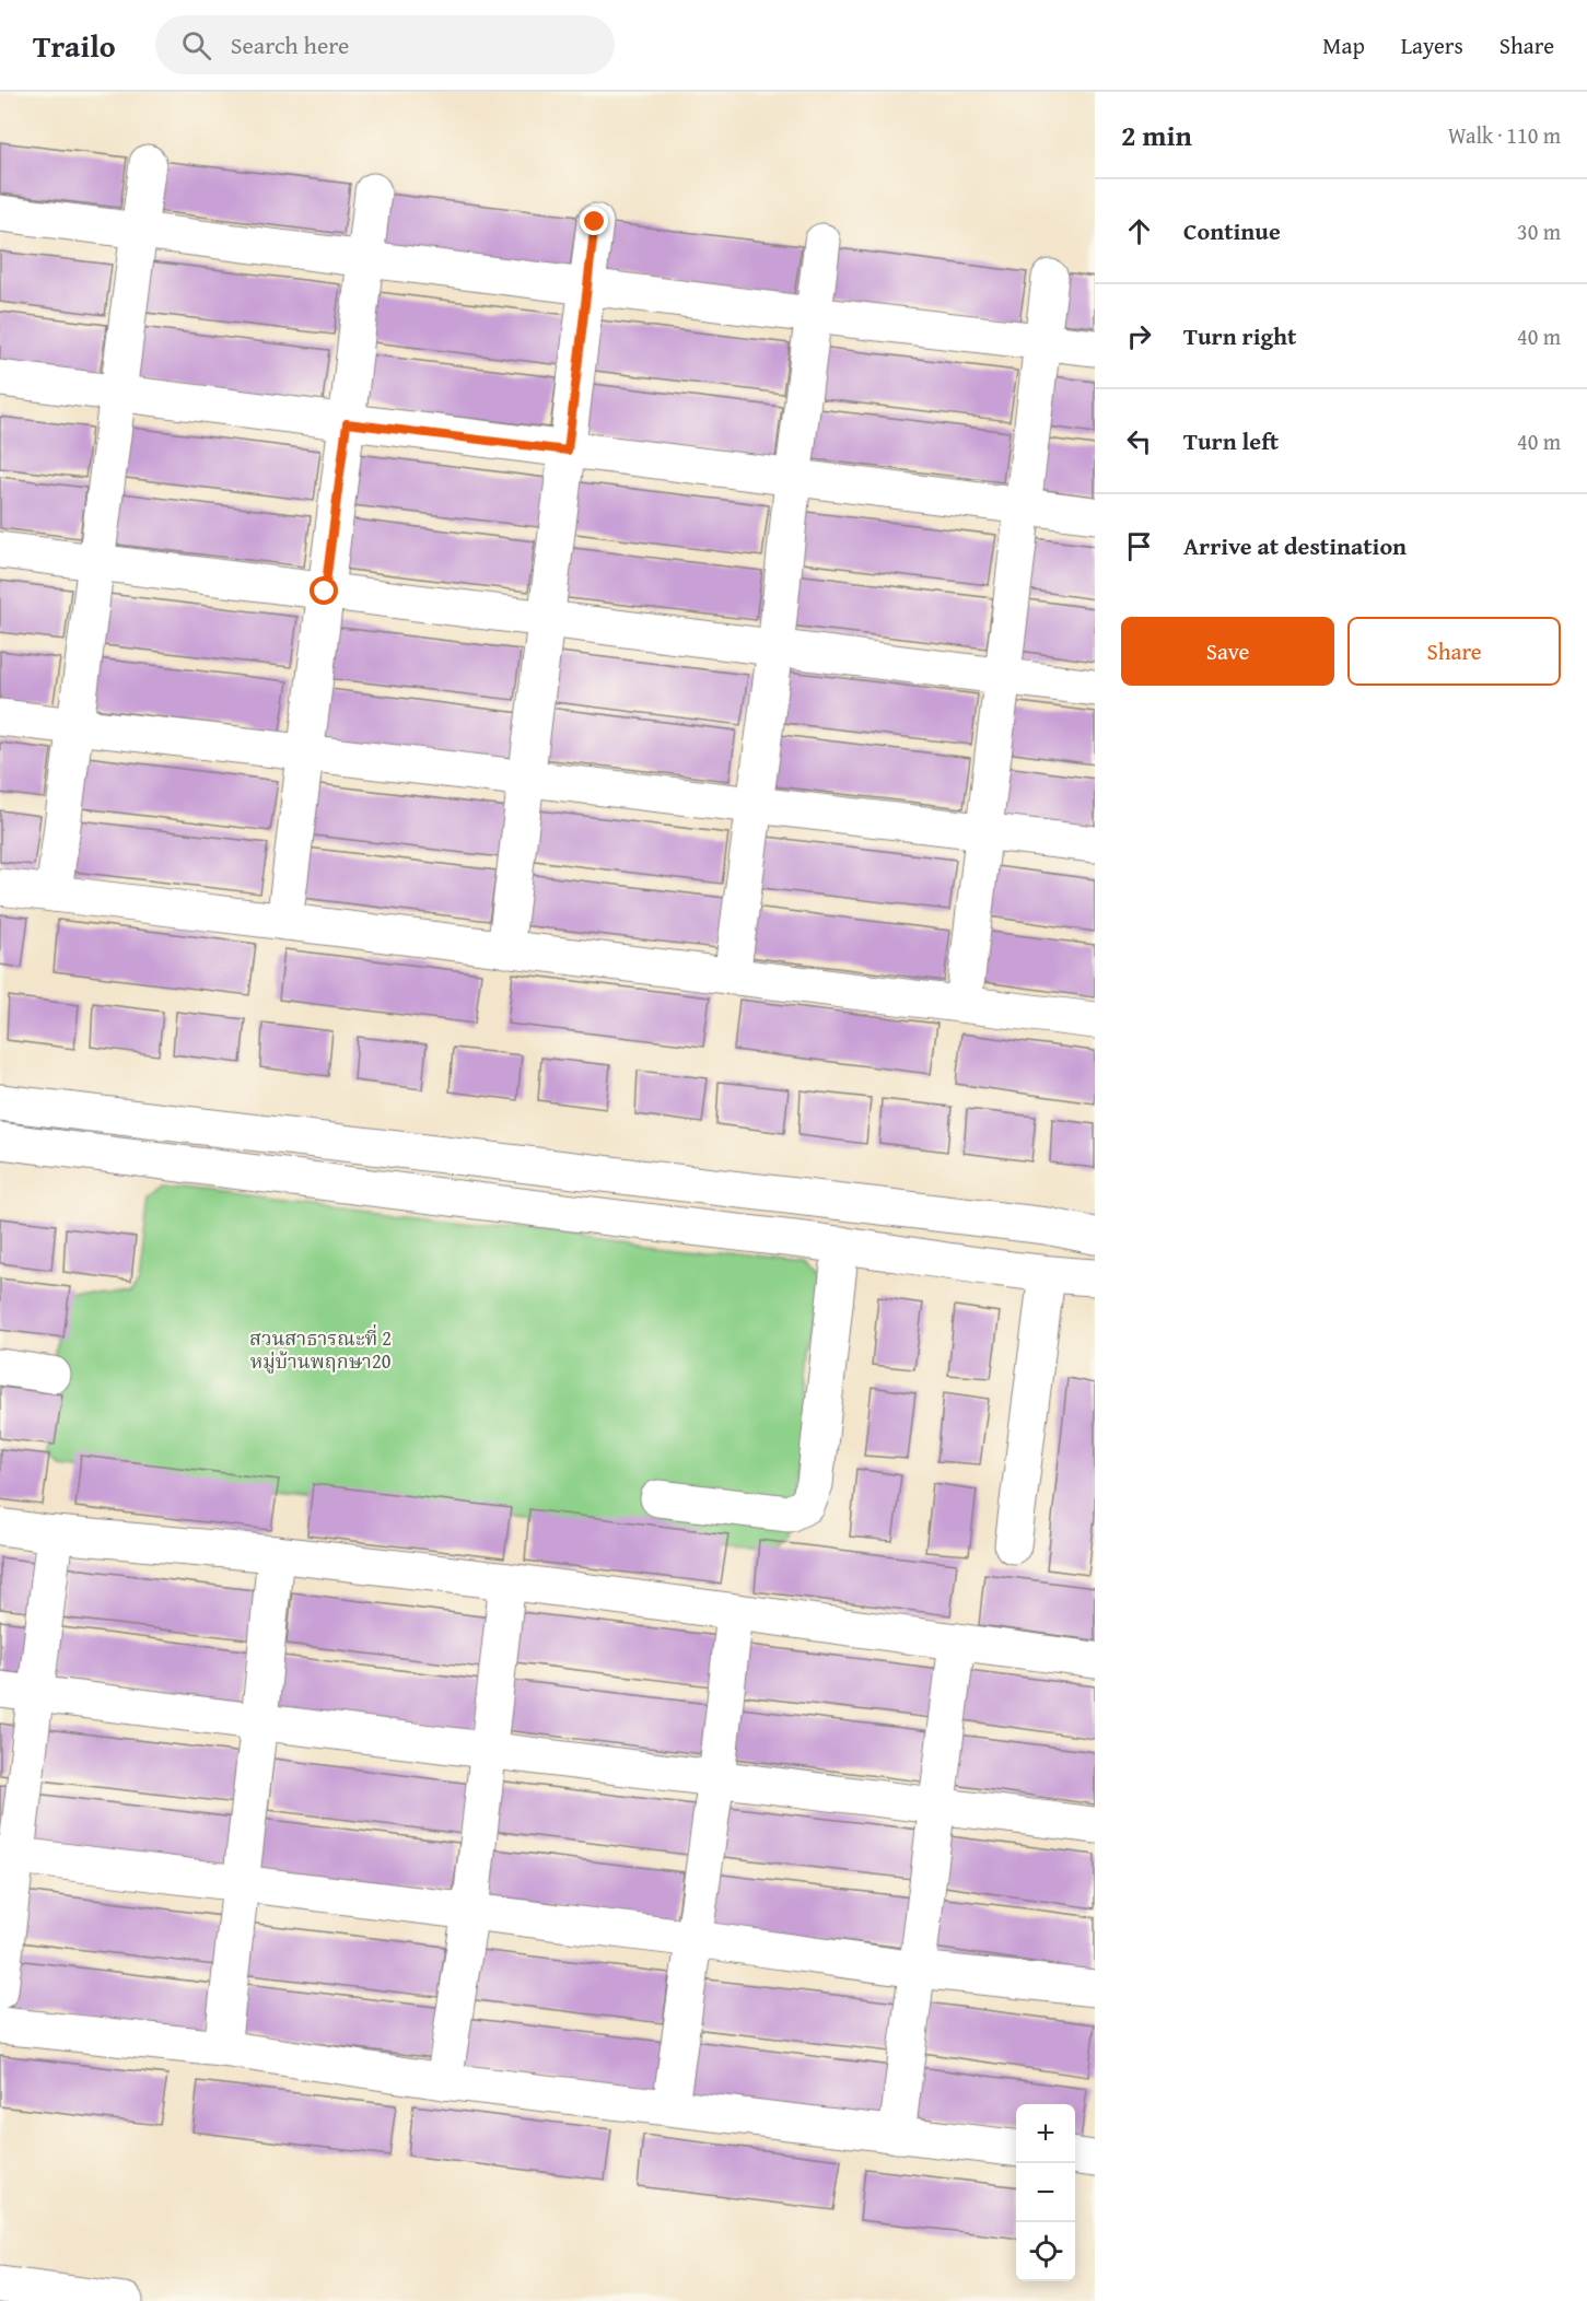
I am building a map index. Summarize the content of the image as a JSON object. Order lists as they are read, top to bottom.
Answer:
{
  "parks": ["สวนสาธารณะที่ 2 หมู่บ้านพฤกษา20"],
  "page": {
    "header": "Trailo",
    "search": "Search here",
    "nav": ["Map", "Layers", "Share"],
    "heading": ["2 min", "Walk · 110 m"],
    "list": [
      ["Continue", "30 m"],
      ["Turn right", "40 m"],
      ["Turn left", "40 m"],
      "Arrive at destination"
    ],
    "buttons": ["Save", "Share"],
    "map_buttons": ["+", "−"]
  }
}
